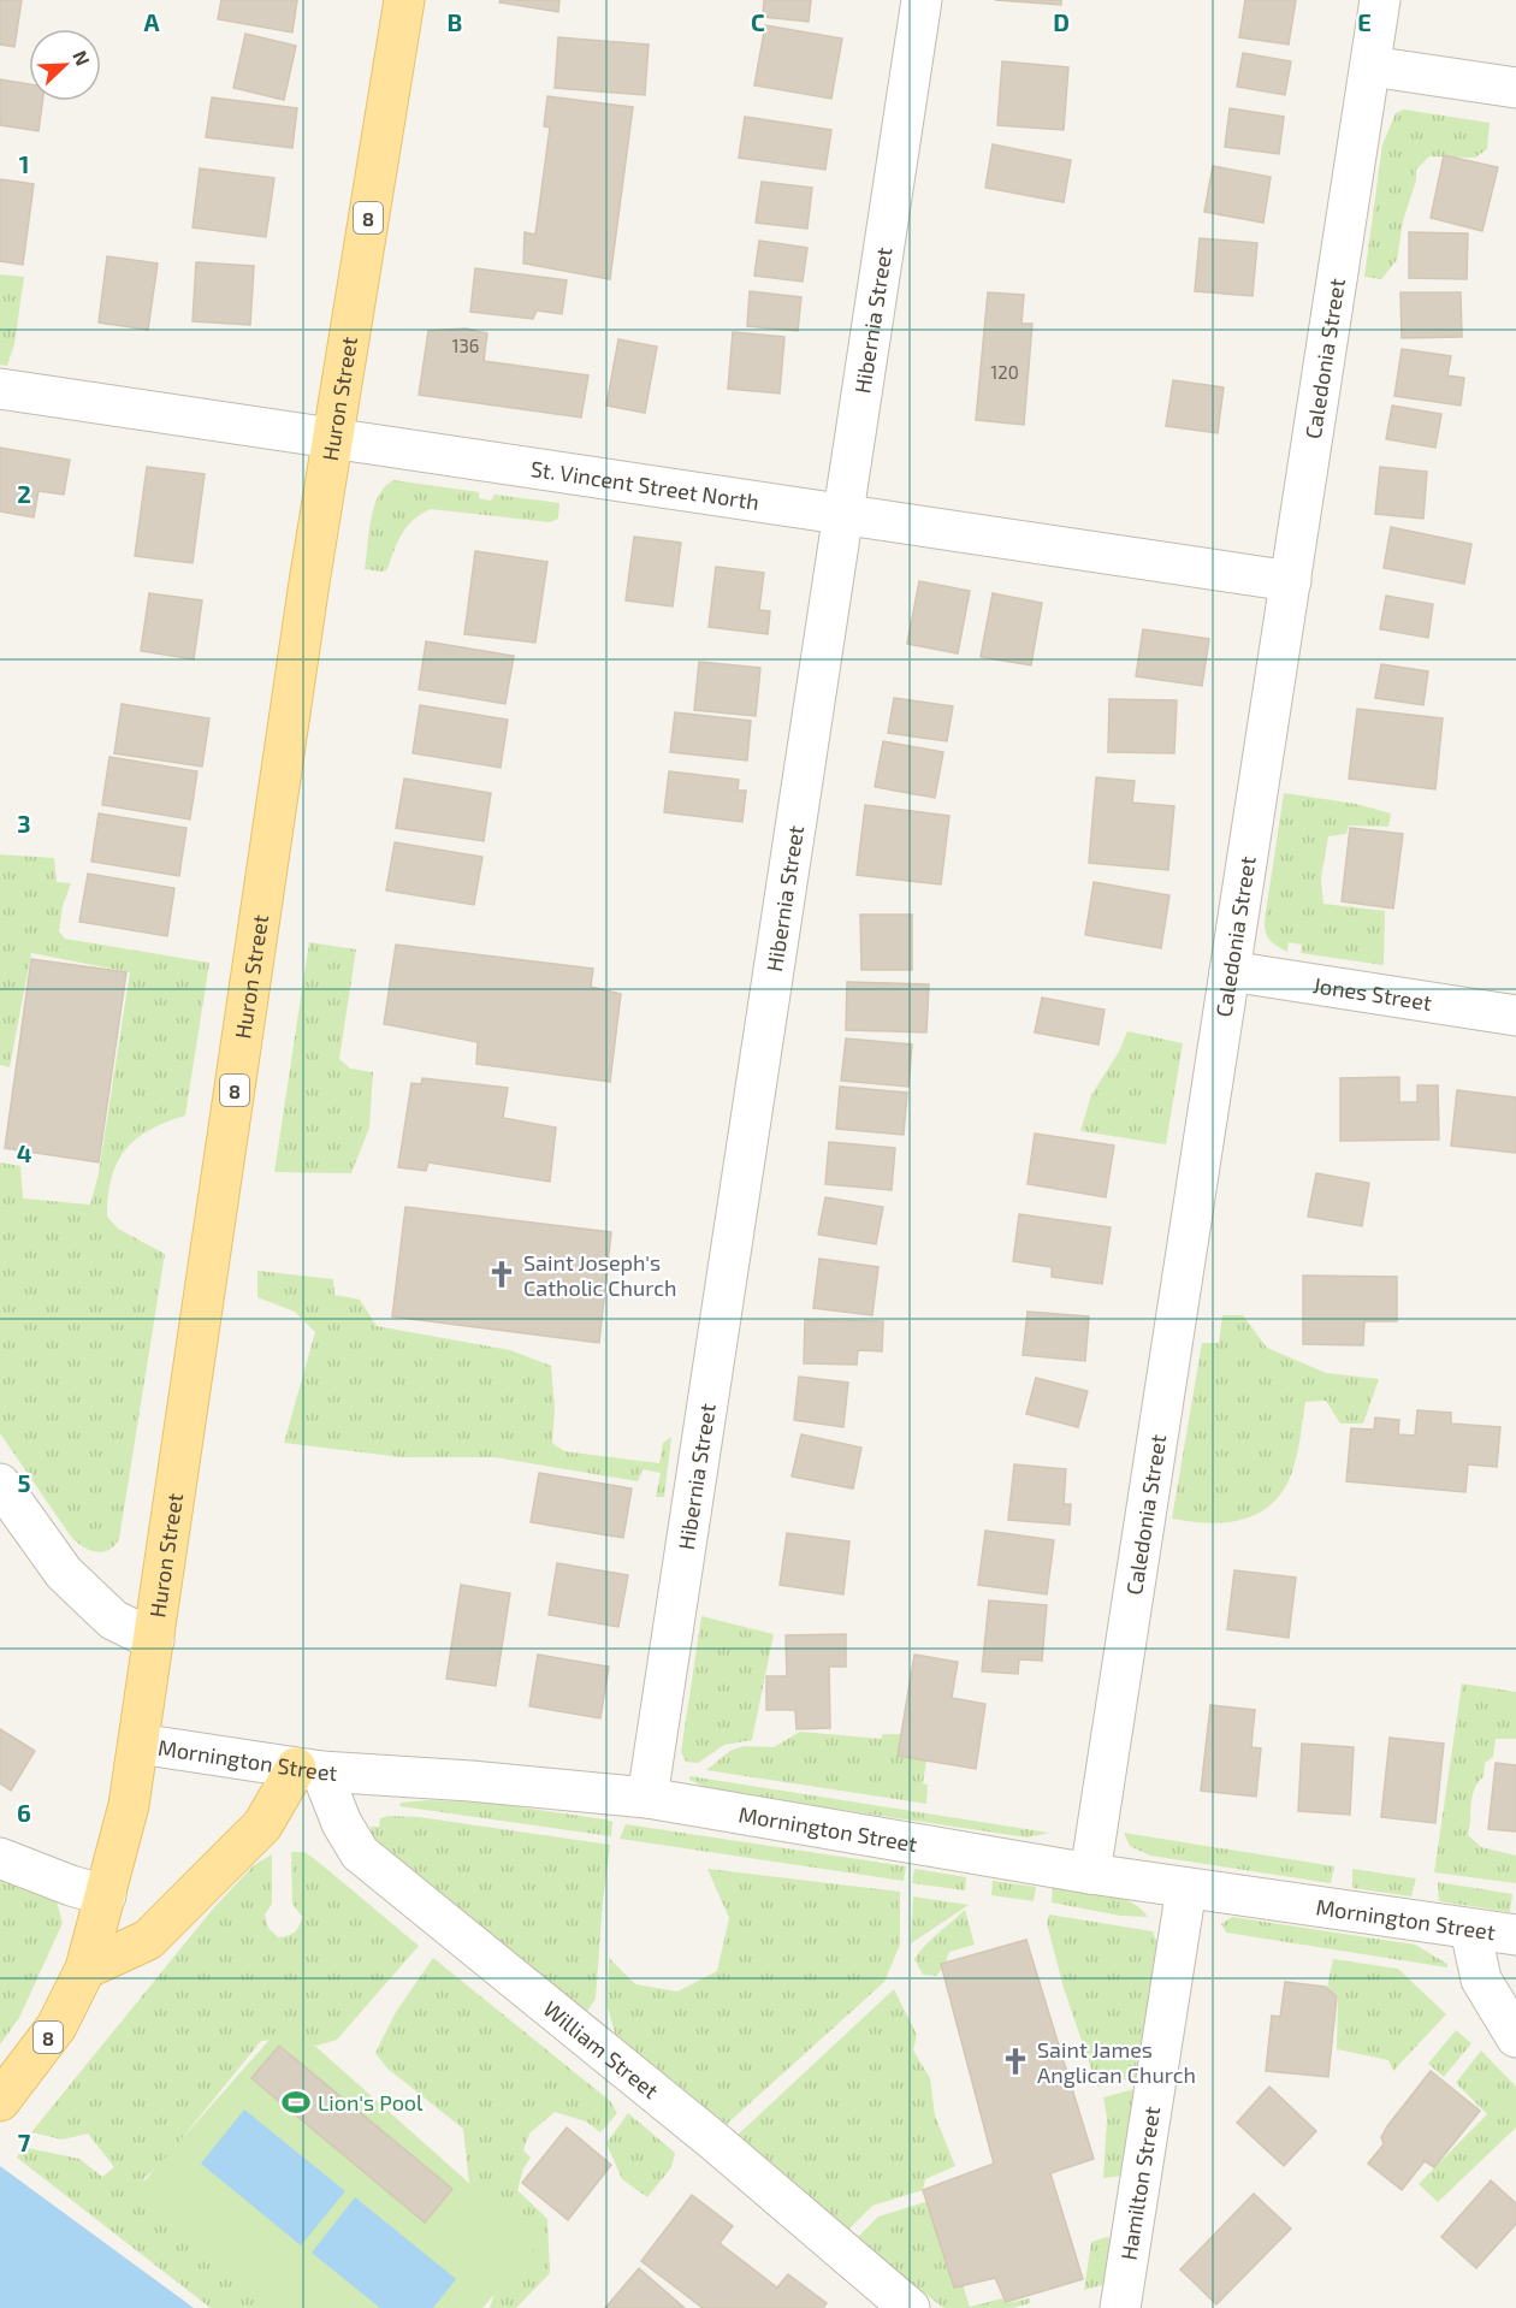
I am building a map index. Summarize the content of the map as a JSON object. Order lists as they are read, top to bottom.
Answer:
{
  "streets": {
    "main road": ["8", "Huron Street"],
    "street": [
      "Hibernia Street",
      "Caledonia Street",
      "St. Vincent Street North",
      "Jones Street",
      "Mornington Street",
      "William Street",
      "Hamilton Street"
    ]
  },
  "crossings": [
    ["Hibernia Street", "St. Vincent Street North"],
    ["Hibernia Street", "Mornington Street"],
    ["Caledonia Street", "St. Vincent Street North"],
    ["Caledonia Street", "Jones Street"],
    ["Caledonia Street", "Mornington Street"],
    ["Huron Street", "St. Vincent Street North"],
    ["Huron Street", "Mornington Street"],
    ["Mornington Street", "William Street"],
    ["Mornington Street", "Hamilton Street"]
  ],
  "places": {
    "church": ["Saint Joseph's Catholic Church", "Saint James Anglican Church"],
    "sports": ["Lion's Pool"]
  },
  "house_numbers": ["136", "120"],
  "north": "top right",
  "grid": {
    "columns": [
      "A",
      "B",
      "C",
      "D",
      "E"
    ],
    "rows": [
      "1",
      "2",
      "3",
      "4",
      "5",
      "6",
      "7"
    ]
  }
}
